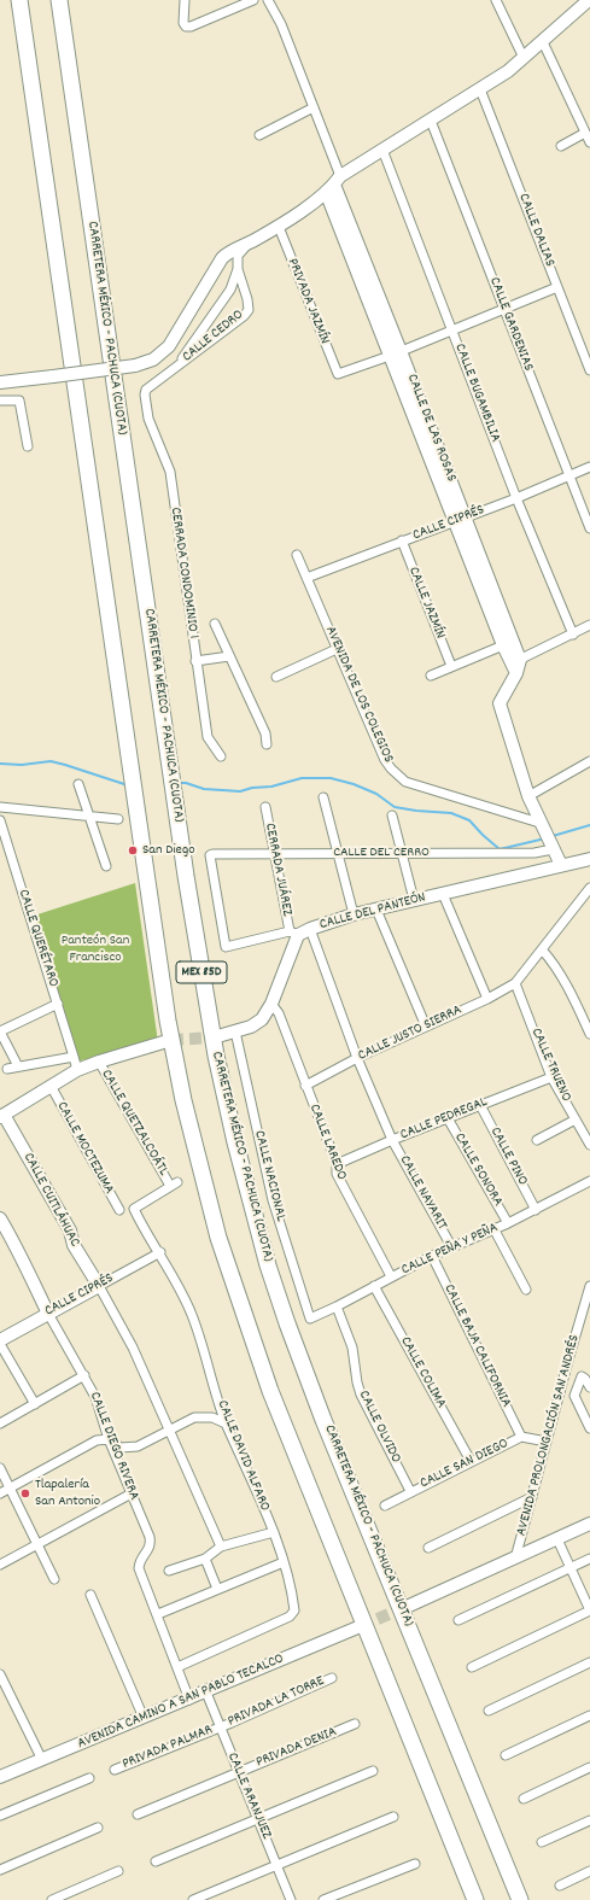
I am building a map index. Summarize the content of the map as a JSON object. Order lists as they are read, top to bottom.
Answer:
{
  "streets": {
    "highway": ["CARRETERA MÉXICO - PACHUCA (CUOTA)", "MEX 85D"],
    "street": [
      "CALLE DALIAS",
      "PRIVADA JAZMÍN",
      "CALLE GARDENIAS",
      "CALLE CEDRO",
      "CALLE BUGAMBILIA",
      "CALLE DE LAS ROSAS",
      "CALLE CIPRÉS",
      "CERRADA CONDOMINIO 1",
      "CALLE JAZMÍN",
      "AVENIDA DE LOS COLEGIOS",
      "CALLE DEL CERRO",
      "CERRADA JUÁREZ",
      "CALLE DEL PANTEÓN",
      "CALLE QUERÉTARO",
      "CALLE JUSTO SIERRA",
      "CALLE TRUENO",
      "CALLE PEDREGAL",
      "CALLE QUETZALCOÁTL",
      "CALLE LAREDO",
      "CALLE MOCTEZUMA",
      "CALLE PINO",
      "CALLE SONORA",
      "CALLE NACIONAL",
      "CALLE NAYARIT",
      "CALLE CUITLÁHUAC",
      "CALLE PEÑA Y PEÑA",
      "CALLE BAJA CALIFORNIA",
      "CALLE COLIMA",
      "CALLE OLVIDO",
      "AVENIDA PROLONGACIÓN SAN ANDRÉS",
      "CALLE DIEGO RIVERA",
      "CALLE DAVID ALFARO",
      "CALLE SAN DIEGO",
      "AVENIDA CAMINO A SAN PABLO TECALCO",
      "PRIVADA LA TORRE",
      "PRIVADA PALMAR",
      "PRIVADA DENIA",
      "CALLE ARANJUEZ"
    ]
  },
  "crossings": [
    ["PRIVADA JAZMÍN", "CALLE DE LAS ROSAS"],
    ["CALLE GARDENIAS", "CALLE CIPRÉS"],
    ["CALLE CEDRO", "CERRADA CONDOMINIO 1"],
    ["CALLE BUGAMBILIA", "CALLE CIPRÉS"],
    ["CALLE DE LAS ROSAS", "CALLE CIPRÉS"],
    ["CALLE CIPRÉS", "CALLE JAZMÍN"],
    ["CALLE CIPRÉS", "AVENIDA DE LOS COLEGIOS"],
    ["CALLE CIPRÉS", "CALLE QUETZALCOÁTL"],
    ["CALLE CIPRÉS", "CALLE CUITLÁHUAC"],
    ["CALLE CIPRÉS", "CALLE DAVID ALFARO"],
    ["CALLE DEL CERRO", "CERRADA JUÁREZ"],
    ["CALLE DEL CERRO", "CALLE DEL PANTEÓN"],
    ["CERRADA JUÁREZ", "CALLE DEL PANTEÓN"],
    ["CALLE DEL PANTEÓN", "CALLE NAYARIT"],
    ["CALLE JUSTO SIERRA", "CALLE TRUENO"],
    ["CALLE JUSTO SIERRA", "CALLE LAREDO"],
    ["CALLE JUSTO SIERRA", "CALLE NAYARIT"],
    ["CALLE TRUENO", "CALLE PEDREGAL"],
    ["CALLE PEDREGAL", "CALLE LAREDO"],
    ["CALLE PEDREGAL", "CALLE PINO"],
    ["CALLE PEDREGAL", "CALLE SONORA"],
    ["CALLE PEDREGAL", "CALLE NAYARIT"],
    ["CALLE QUETZALCOÁTL", "CALLE DAVID ALFARO"],
    ["CALLE LAREDO", "CALLE PEÑA Y PEÑA"],
    ["CALLE PINO", "CALLE PEÑA Y PEÑA"],
    ["CALLE SONORA", "CALLE PEÑA Y PEÑA"],
    ["CALLE NACIONAL", "CALLE PEÑA Y PEÑA"],
    ["CALLE NAYARIT", "CALLE PEÑA Y PEÑA"],
    ["CALLE PEÑA Y PEÑA", "CALLE BAJA CALIFORNIA"],
    ["CALLE PEÑA Y PEÑA", "CALLE COLIMA"],
    ["CALLE PEÑA Y PEÑA", "CALLE OLVIDO"],
    ["CALLE BAJA CALIFORNIA", "CALLE SAN DIEGO"],
    ["CALLE COLIMA", "CALLE SAN DIEGO"],
    ["CALLE OLVIDO", "CALLE SAN DIEGO"],
    ["AVENIDA PROLONGACIÓN SAN ANDRÉS", "CALLE SAN DIEGO"],
    ["AVENIDA CAMINO A SAN PABLO TECALCO", "CALLE ARANJUEZ"],
    ["PRIVADA LA TORRE", "PRIVADA PALMAR"],
    ["PRIVADA LA TORRE", "CALLE ARANJUEZ"],
    ["PRIVADA PALMAR", "CALLE ARANJUEZ"],
    ["PRIVADA DENIA", "CALLE ARANJUEZ"]
  ],
  "parks": ["Panteón San Francisco"],
  "places": ["San Diego", "Tlapalería San Antonio"]
}
